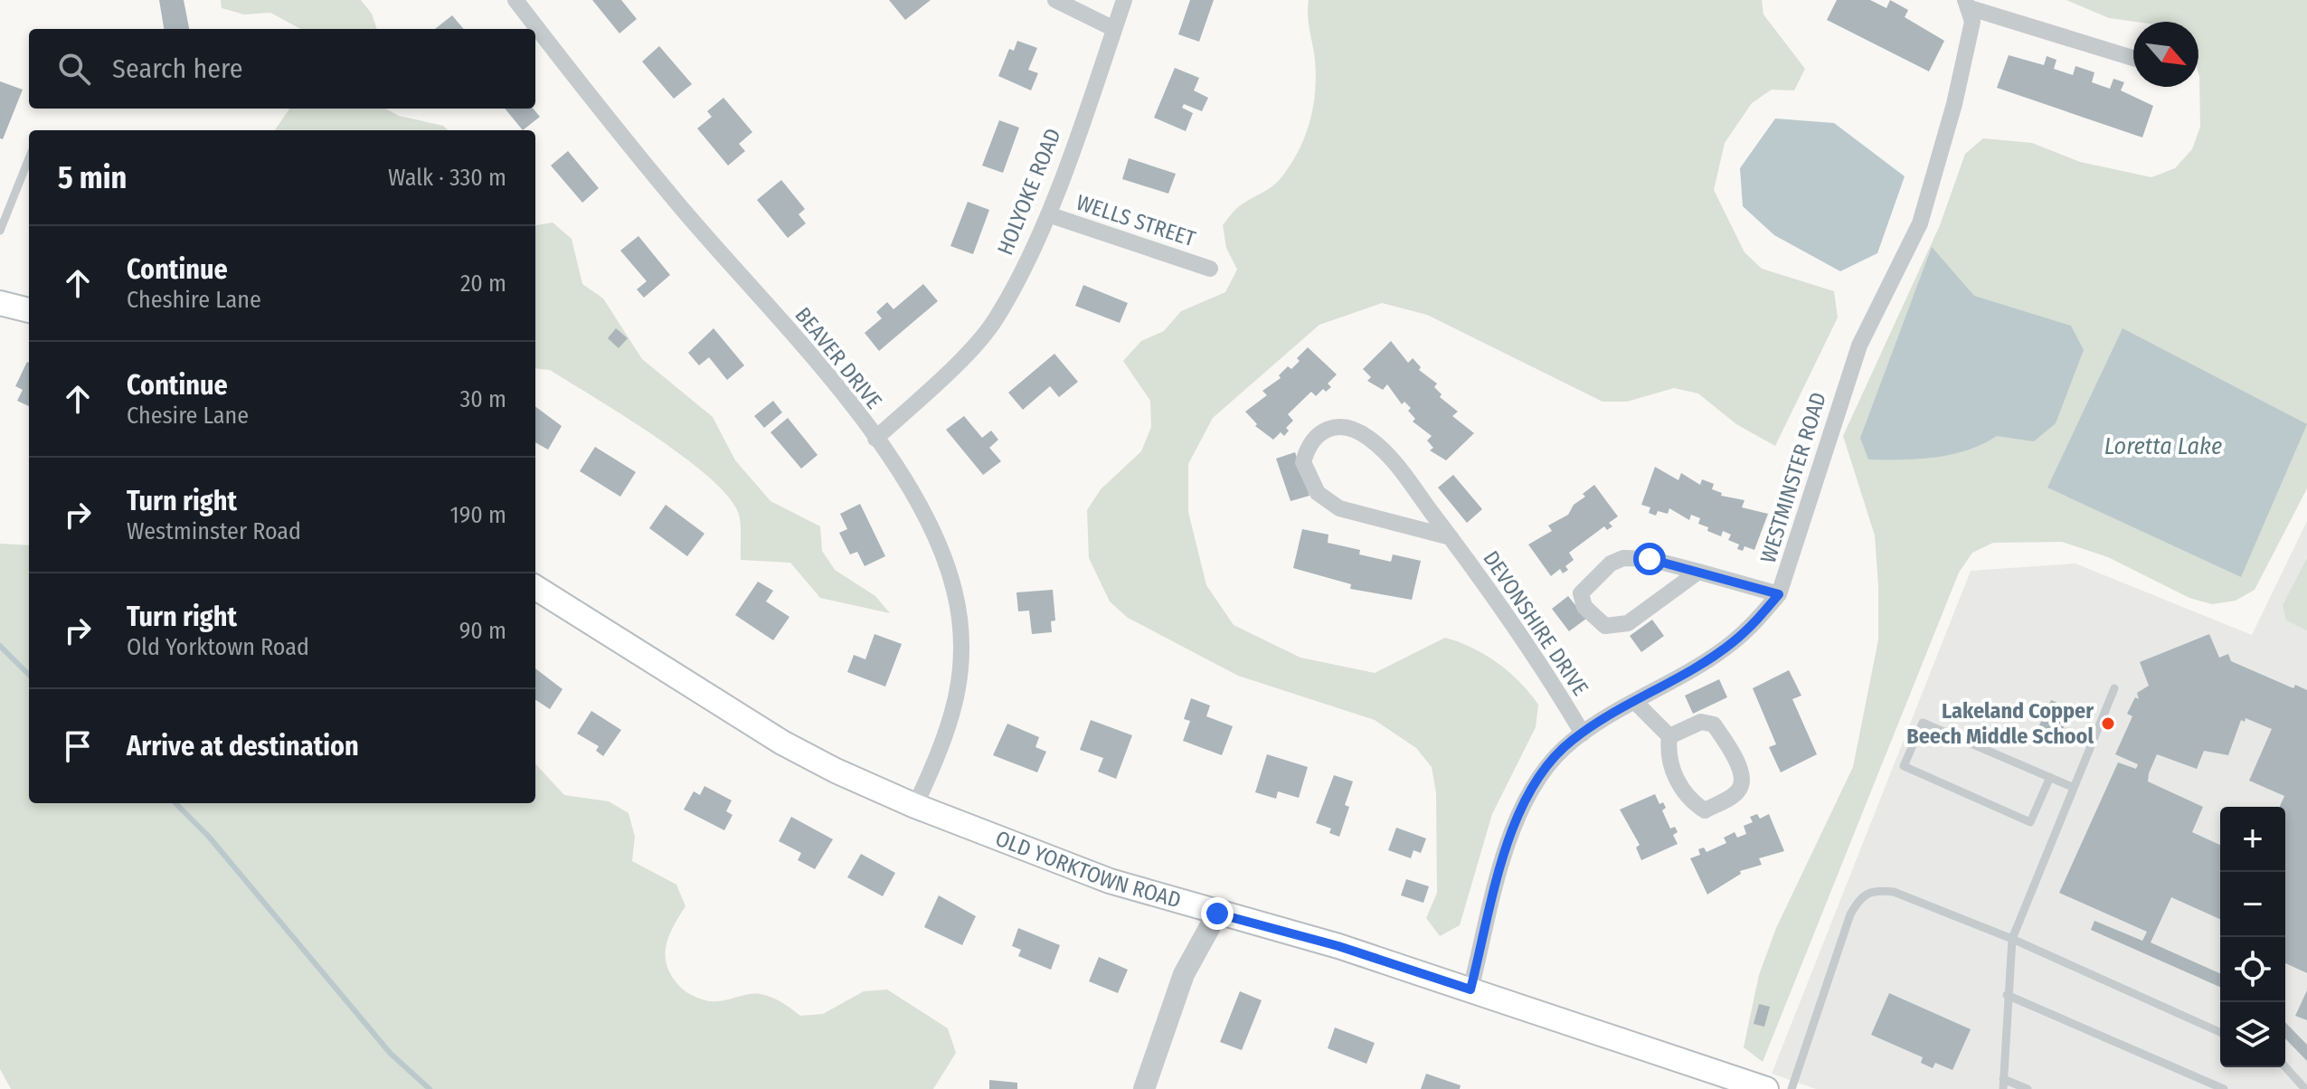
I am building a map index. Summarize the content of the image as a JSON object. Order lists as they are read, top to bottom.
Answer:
{
  "streets": {
    "main road": ["OLD YORKTOWN ROAD"],
    "street": [
      "HOLYOKE ROAD",
      "WELLS STREET",
      "BEAVER DRIVE",
      "WESTMINSTER ROAD",
      "DEVONSHIRE DRIVE"
    ]
  },
  "crossings": [
    ["HOLYOKE ROAD", "WELLS STREET"],
    ["HOLYOKE ROAD", "BEAVER DRIVE"],
    ["BEAVER DRIVE", "OLD YORKTOWN ROAD"],
    ["WESTMINSTER ROAD", "DEVONSHIRE DRIVE"],
    ["WESTMINSTER ROAD", "OLD YORKTOWN ROAD"]
  ],
  "water": ["Loretta Lake"],
  "places": ["Lakeland Copper Beech Middle School"],
  "north": "bottom right",
  "page": {
    "search": "Search here",
    "heading": ["5 min", "Walk · 330 m"],
    "list": [
      ["Continue", "Cheshire Lane", "20 m"],
      ["Continue", "Chesire Lane", "30 m"],
      ["Turn right", "Westminster Road", "190 m"],
      ["Turn right", "Old Yorktown Road", "90 m"],
      "Arrive at destination"
    ],
    "map_buttons": ["+", "−"]
  }
}
